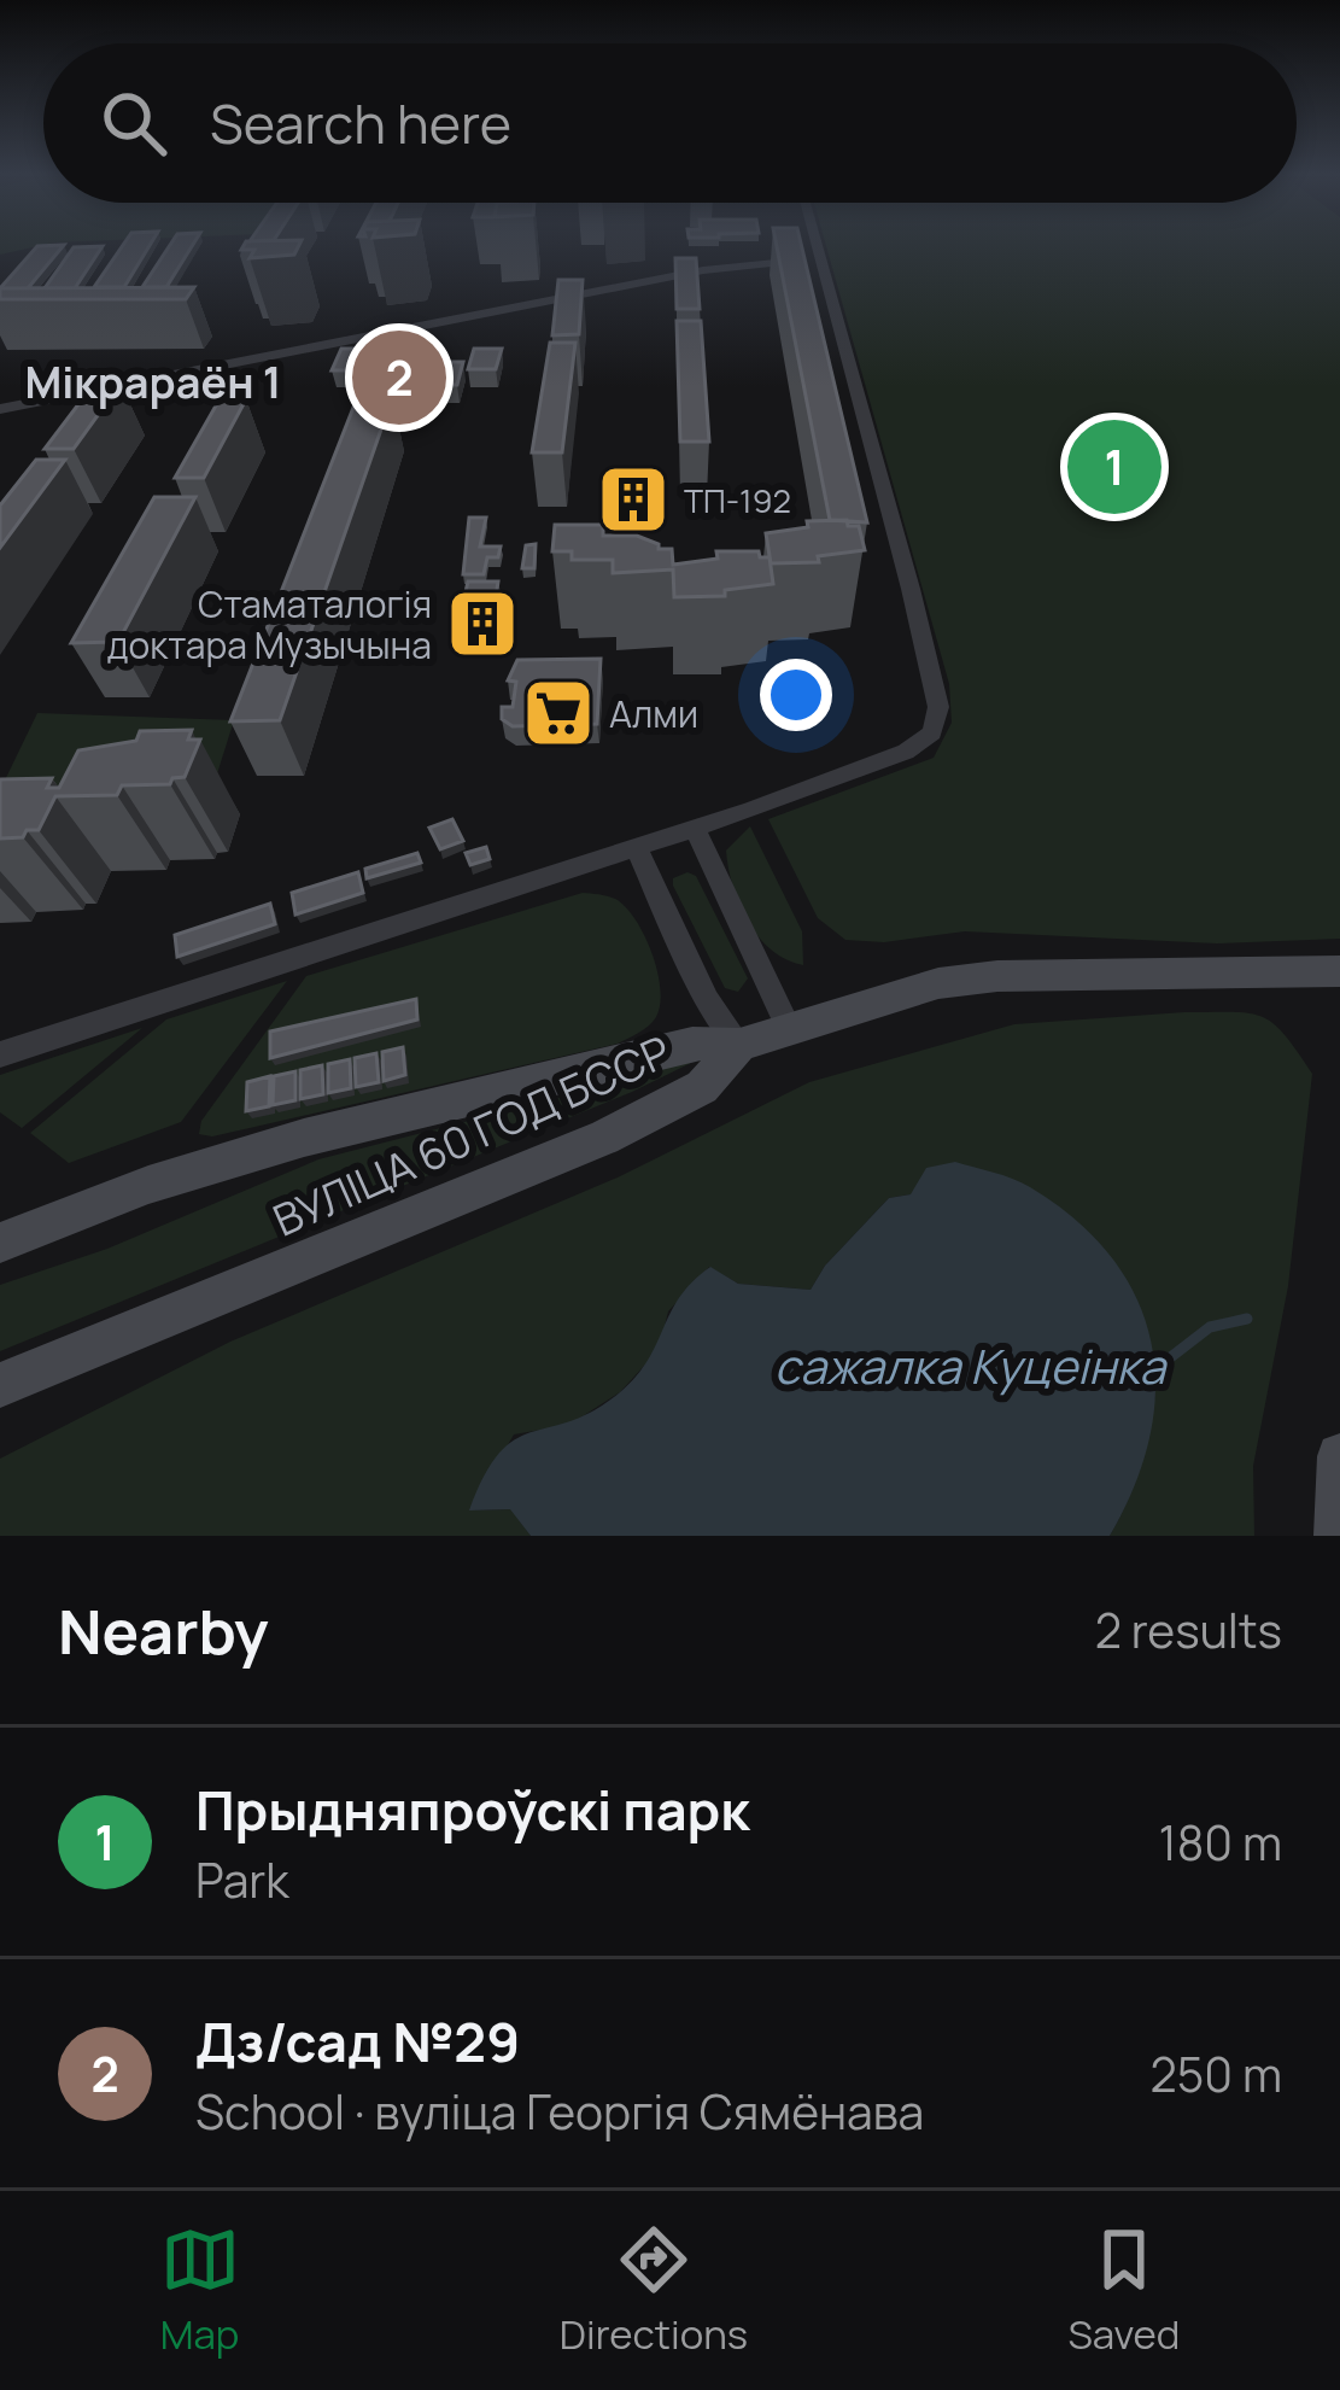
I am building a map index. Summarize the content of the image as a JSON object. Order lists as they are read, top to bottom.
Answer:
{
  "streets": {
    "main road": ["ВУЛІЦА 60 ГОД БССР"]
  },
  "districts": ["Мікрараён 1"],
  "water": ["сажалка Куцеінка"],
  "places": {
    "building": ["ТП-192", "Стаматалогія доктара Музычына"],
    "supermarket": ["Алми"]
  },
  "page": {
    "search": "Search here",
    "pins": ["2", "1"],
    "heading": ["Nearby", "2 results"],
    "list": [
      {
        "mark": "1",
        "name": "Прыдняпроўскі парк",
        "note": "Park",
        "value": "180 m"
      },
      {
        "mark": "2",
        "name": "Дз/сад №29",
        "note": "School · вуліца Георгія Сямёнава",
        "value": "250 m"
      }
    ],
    "nav": ["Map", "Directions", "Saved"]
  }
}
